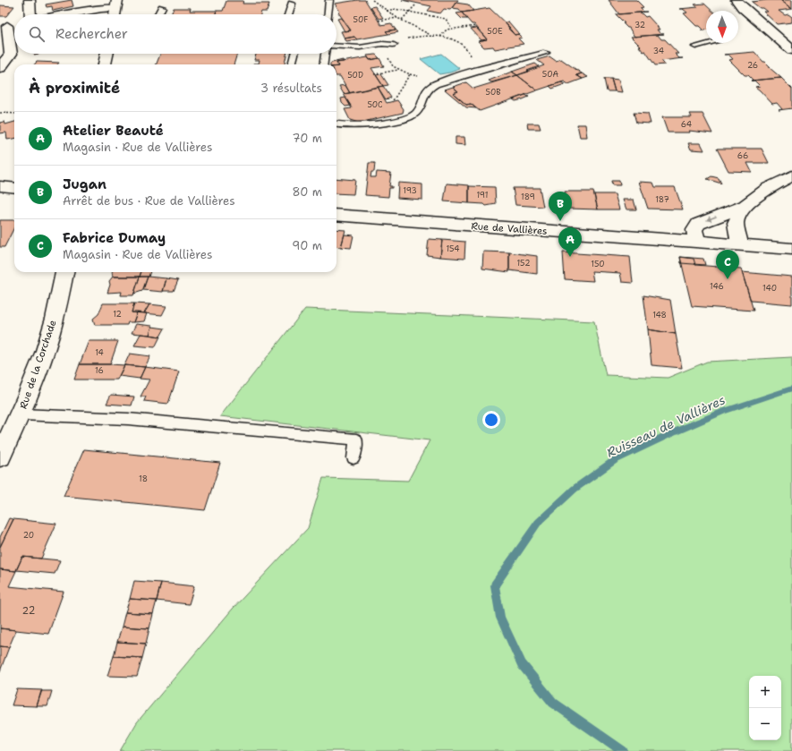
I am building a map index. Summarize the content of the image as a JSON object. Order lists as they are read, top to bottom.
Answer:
{
  "streets": {
    "main road": ["Rue de Vallières", "Rue de la Corchade"]
  },
  "water": ["Ruisseau de Vallières"],
  "house_numbers": [
    "50F",
    "32",
    "50E",
    "34",
    "26",
    "50A",
    "50D",
    "50B",
    "50C",
    "64",
    "66",
    "193",
    "191",
    "189",
    "187",
    "154",
    "152",
    "150",
    "146",
    "140",
    "12",
    "148",
    "14",
    "16",
    "18",
    "20",
    "22"
  ],
  "north": "bottom",
  "page": {
    "search": "Rechercher",
    "heading": ["À proximité", "3 résultats"],
    "list": [
      {
        "mark": "A",
        "name": "Atelier Beauté",
        "note": "Magasin · Rue de Vallières",
        "value": "70 m"
      },
      {
        "mark": "B",
        "name": "Jugan",
        "note": "Arrêt de bus · Rue de Vallières",
        "value": "80 m"
      },
      {
        "mark": "C",
        "name": "Fabrice Dumay",
        "note": "Magasin · Rue de Vallières",
        "value": "90 m"
      }
    ],
    "pins": ["B", "A", "C"],
    "map_buttons": ["+", "−"]
  }
}
